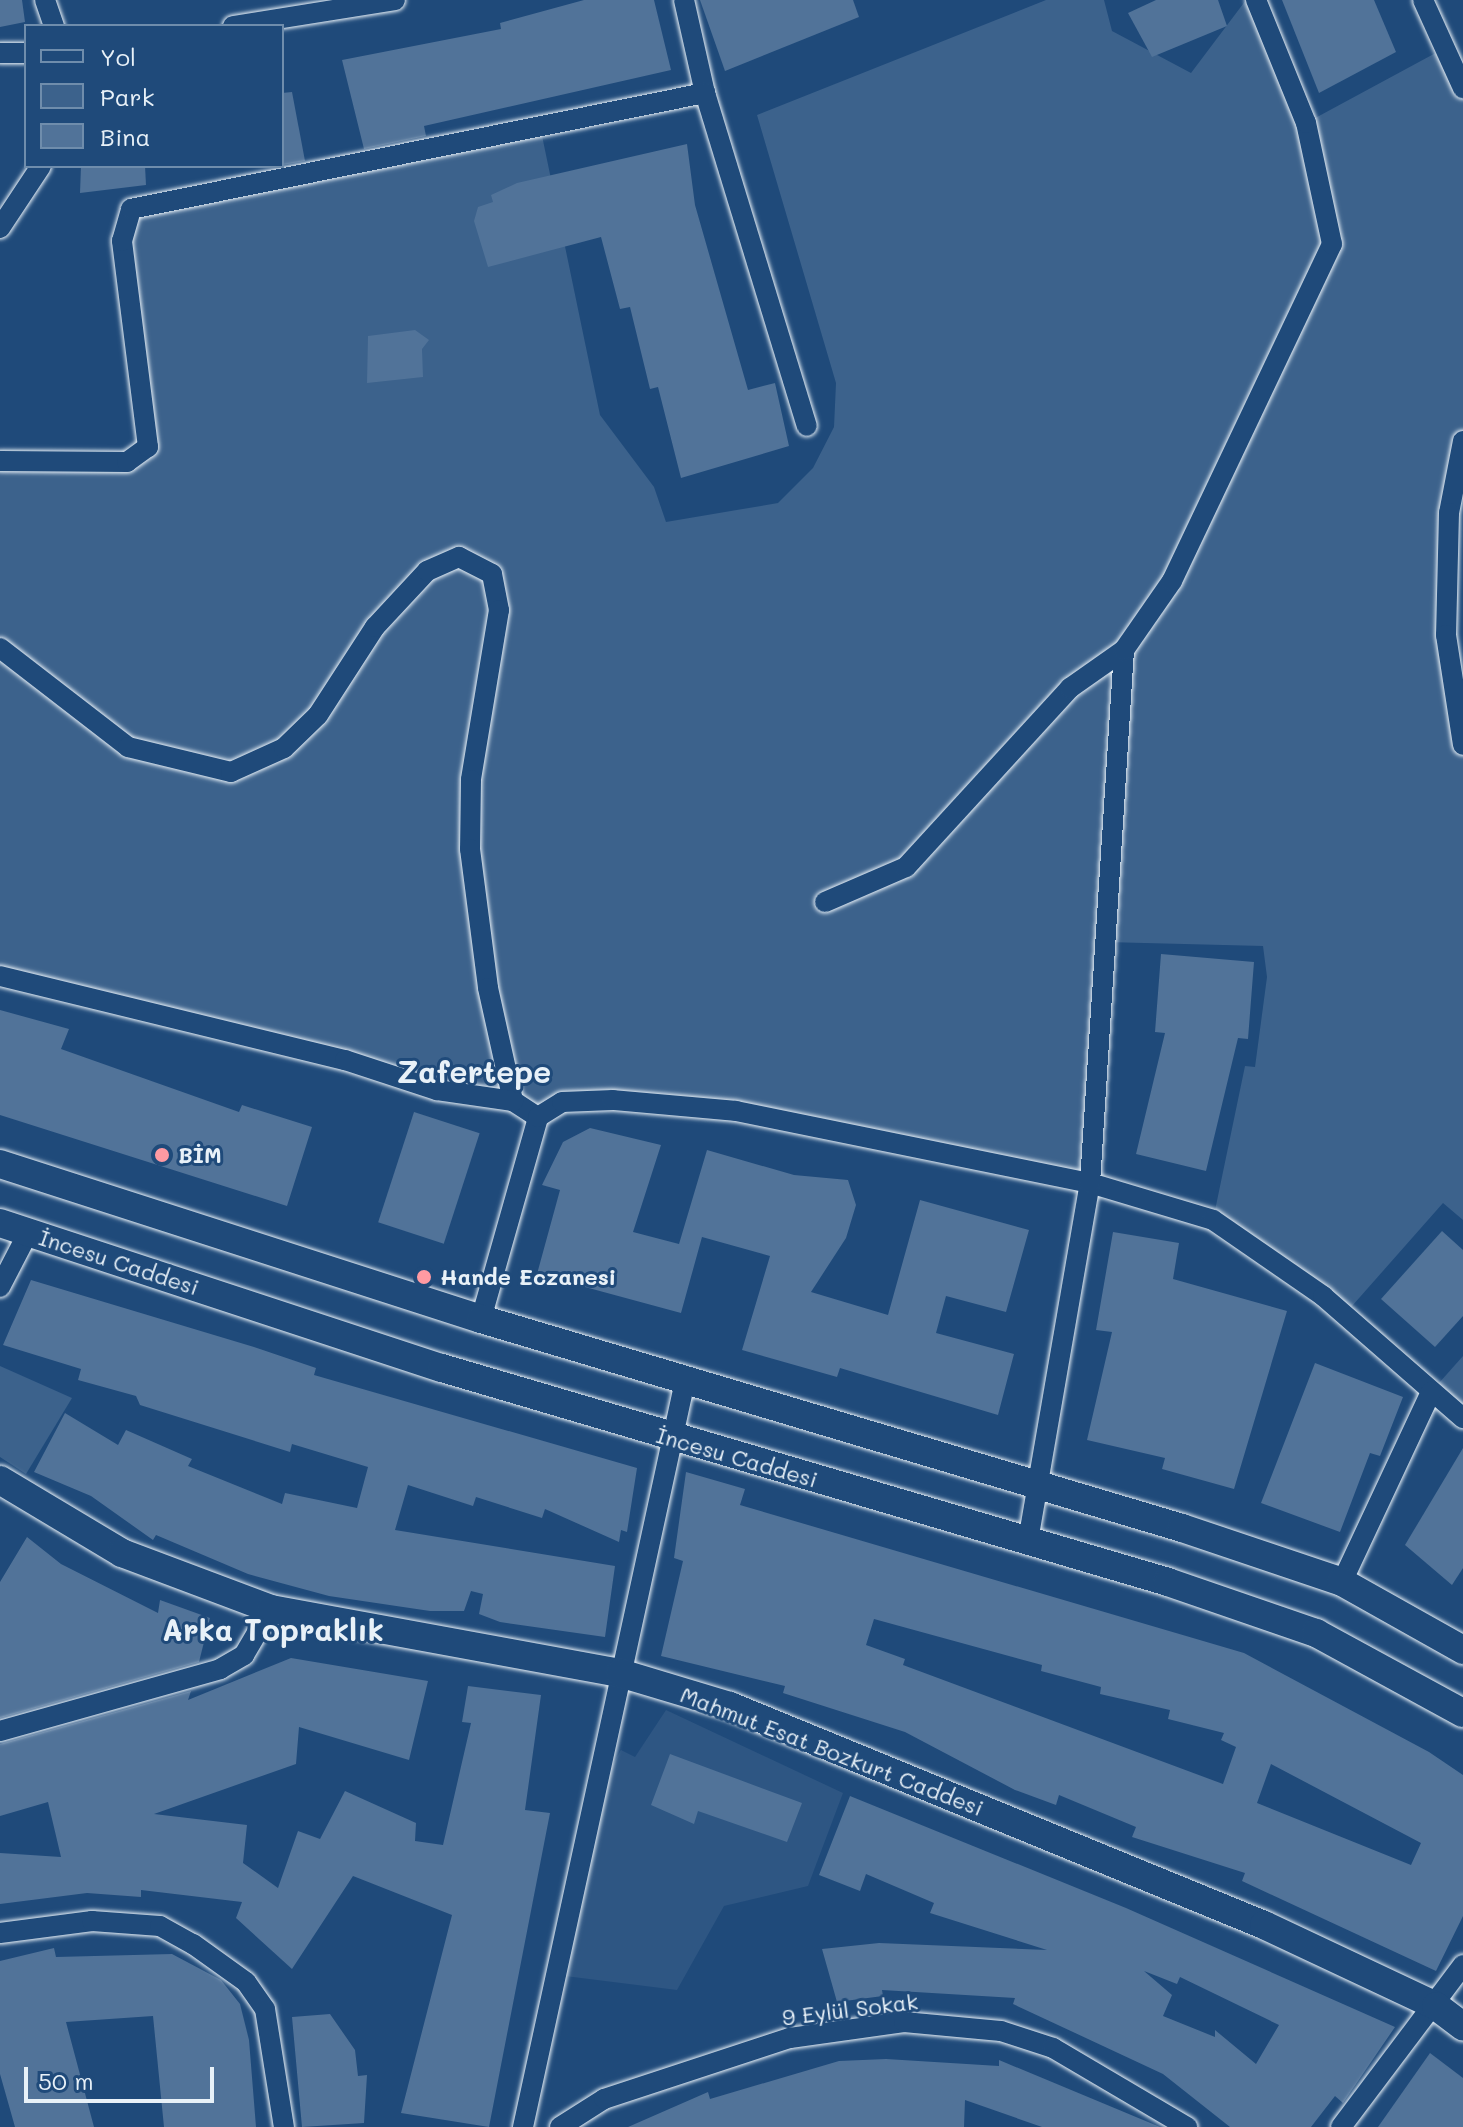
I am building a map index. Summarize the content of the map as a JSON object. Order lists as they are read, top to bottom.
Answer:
{
  "streets": {
    "main road": ["İncesu Caddesi", "Mahmut Esat Bozkurt Caddesi"],
    "street": ["9 Eylül Sokak"]
  },
  "districts": ["Zafertepe", "Arka Topraklık"],
  "places": ["BİM", "Hande Eczanesi"],
  "legend": ["Yol", "Park", "Bina"],
  "scale_bar": "50 m"
}
